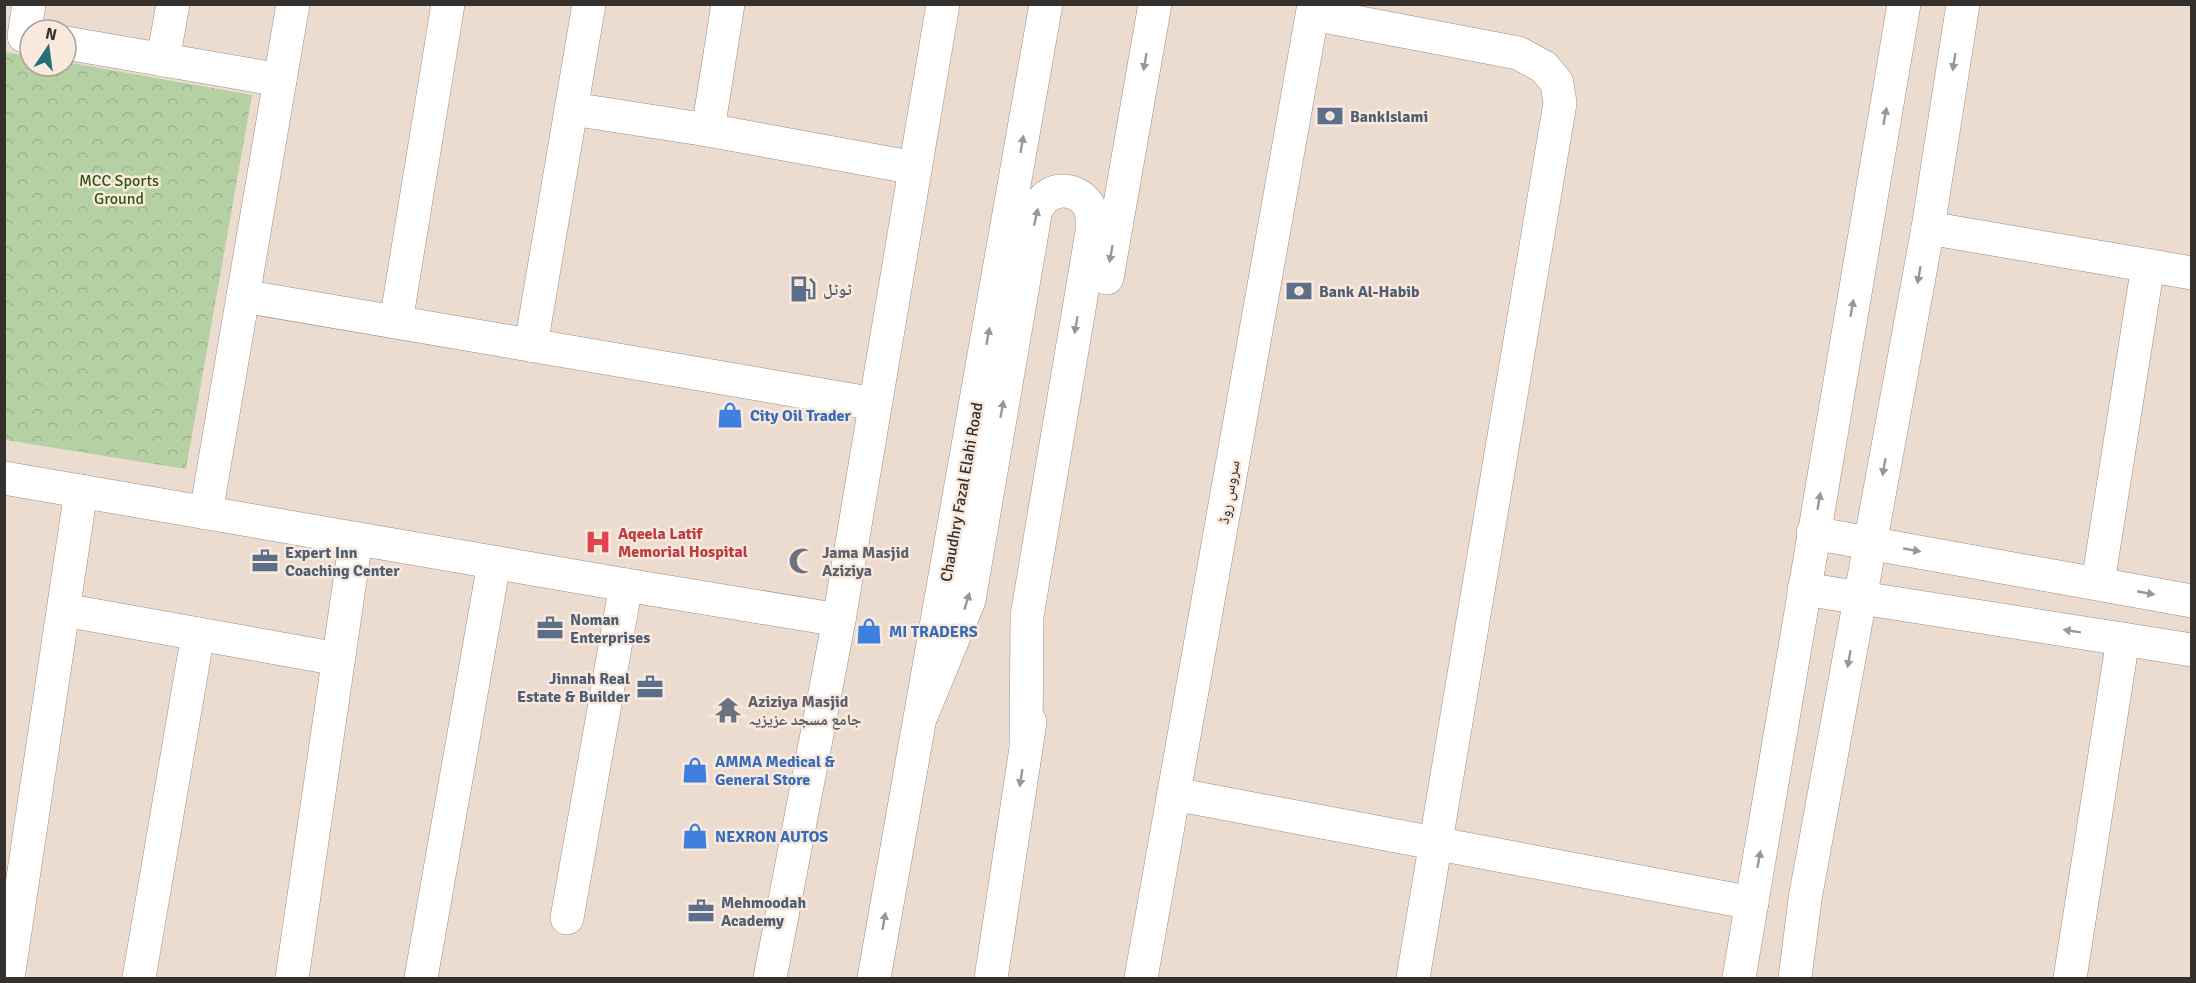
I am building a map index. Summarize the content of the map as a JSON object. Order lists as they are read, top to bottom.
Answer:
{
  "streets": {
    "street": ["Chaudhry Fazal Elahi Road", "سروس روڈ"]
  },
  "parks": ["MCC Sports Ground"],
  "places": {
    "bank": ["BankIslami", "Bank Al-Habib"],
    "fuel station": ["ٹوٹل"],
    "shop": [
      "City Oil Trader",
      "MI TRADERS",
      "AMMA Medical & General Store",
      "NEXRON AUTOS"
    ],
    "hospital": ["Aqeela Latif Memorial Hospital"],
    "office": [
      "Expert Inn Coaching Center",
      "Noman Enterprises",
      "Jinnah Real Estate & Builder",
      "Mehmoodah Academy"
    ],
    "mosque": ["Jama Masjid Aziziya"],
    "temple": ["Aziziya Masjid جامع مسجد عزیزیہ"]
  },
  "north": "top"
}
